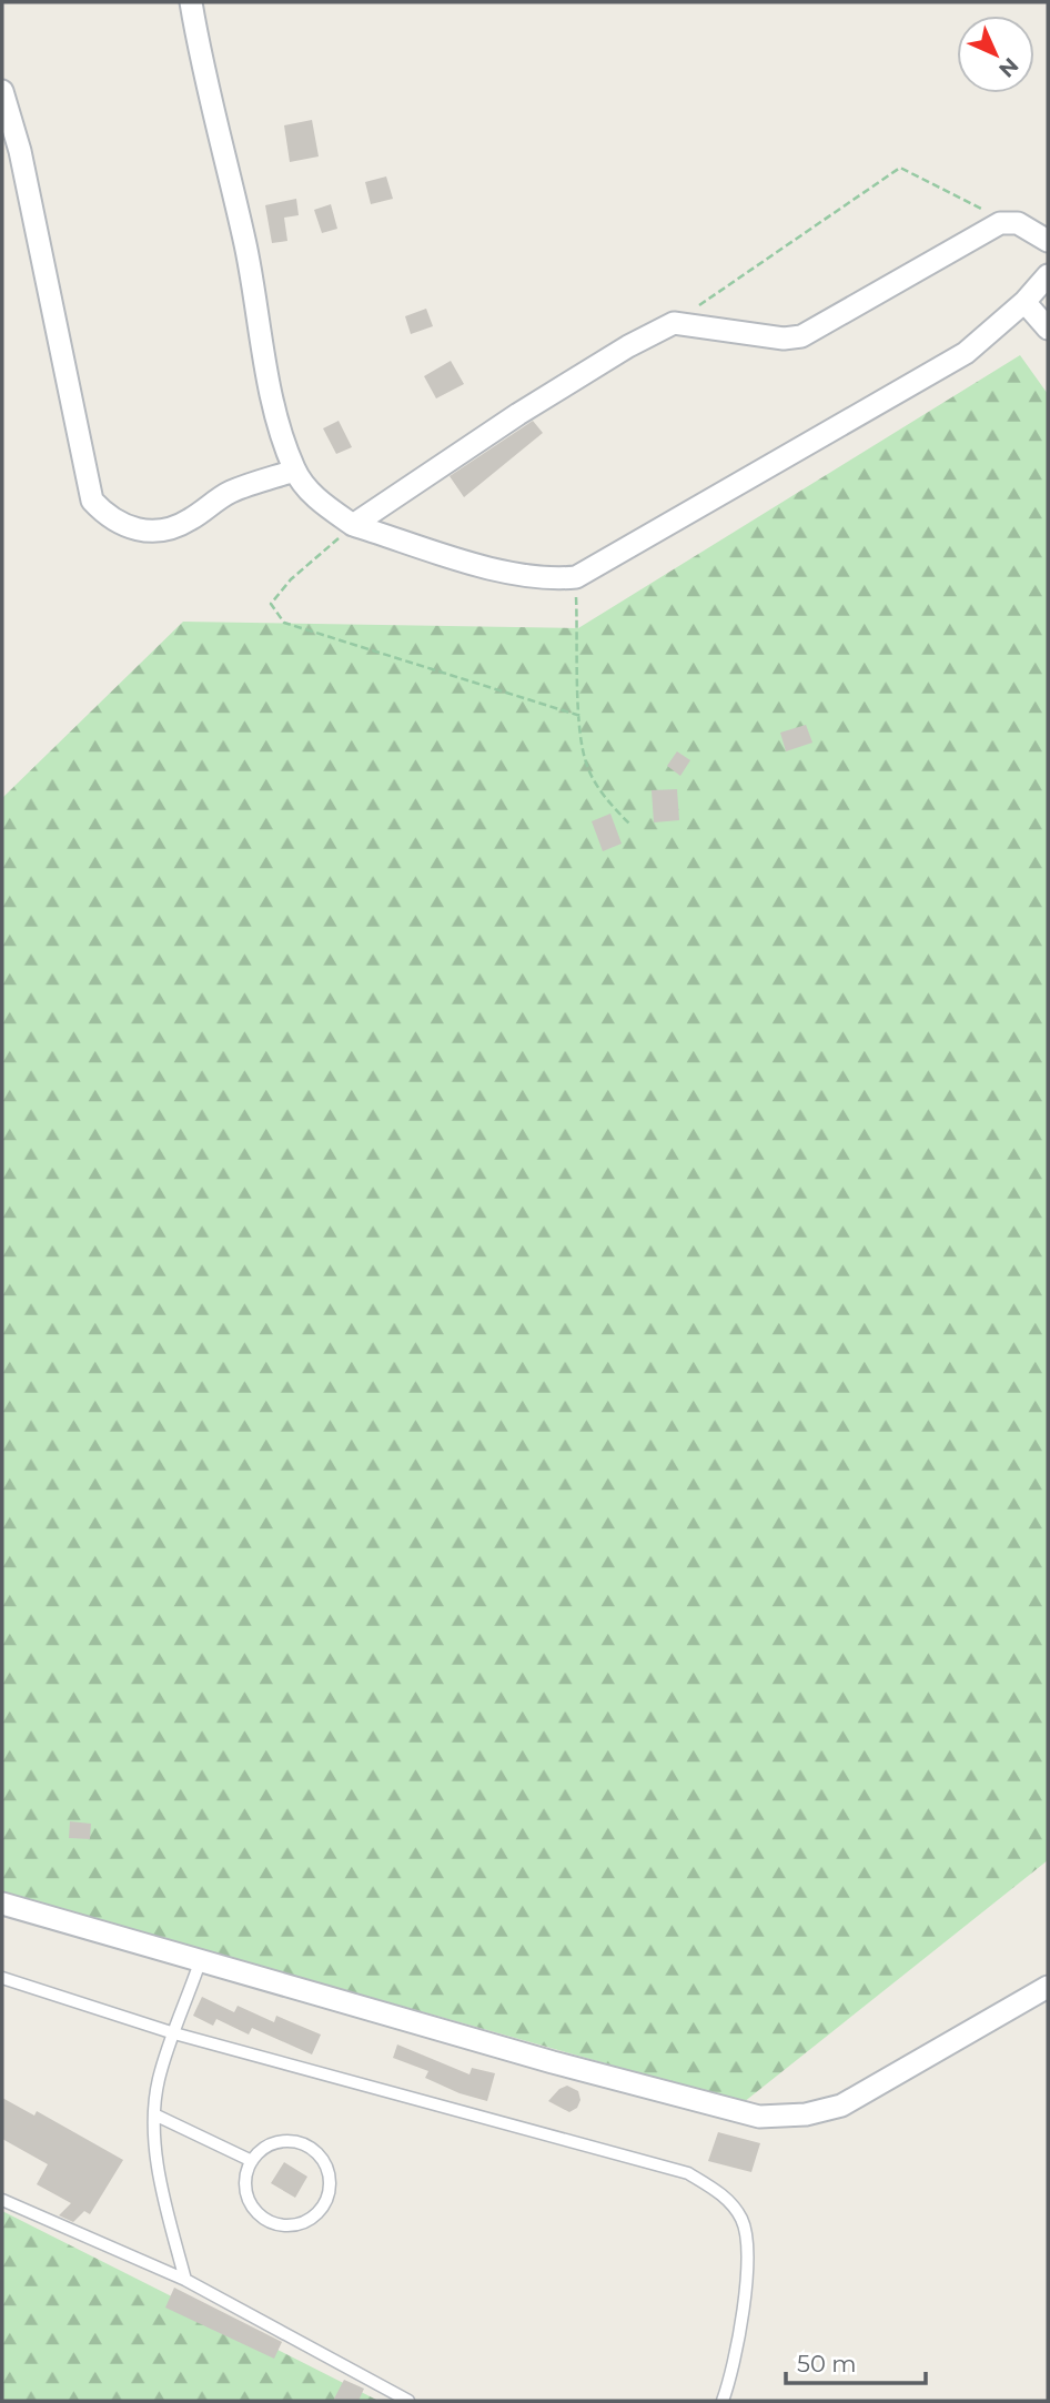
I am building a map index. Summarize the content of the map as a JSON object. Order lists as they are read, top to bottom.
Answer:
{
  "scale_bar": "50 m",
  "north": "bottom right"
}
